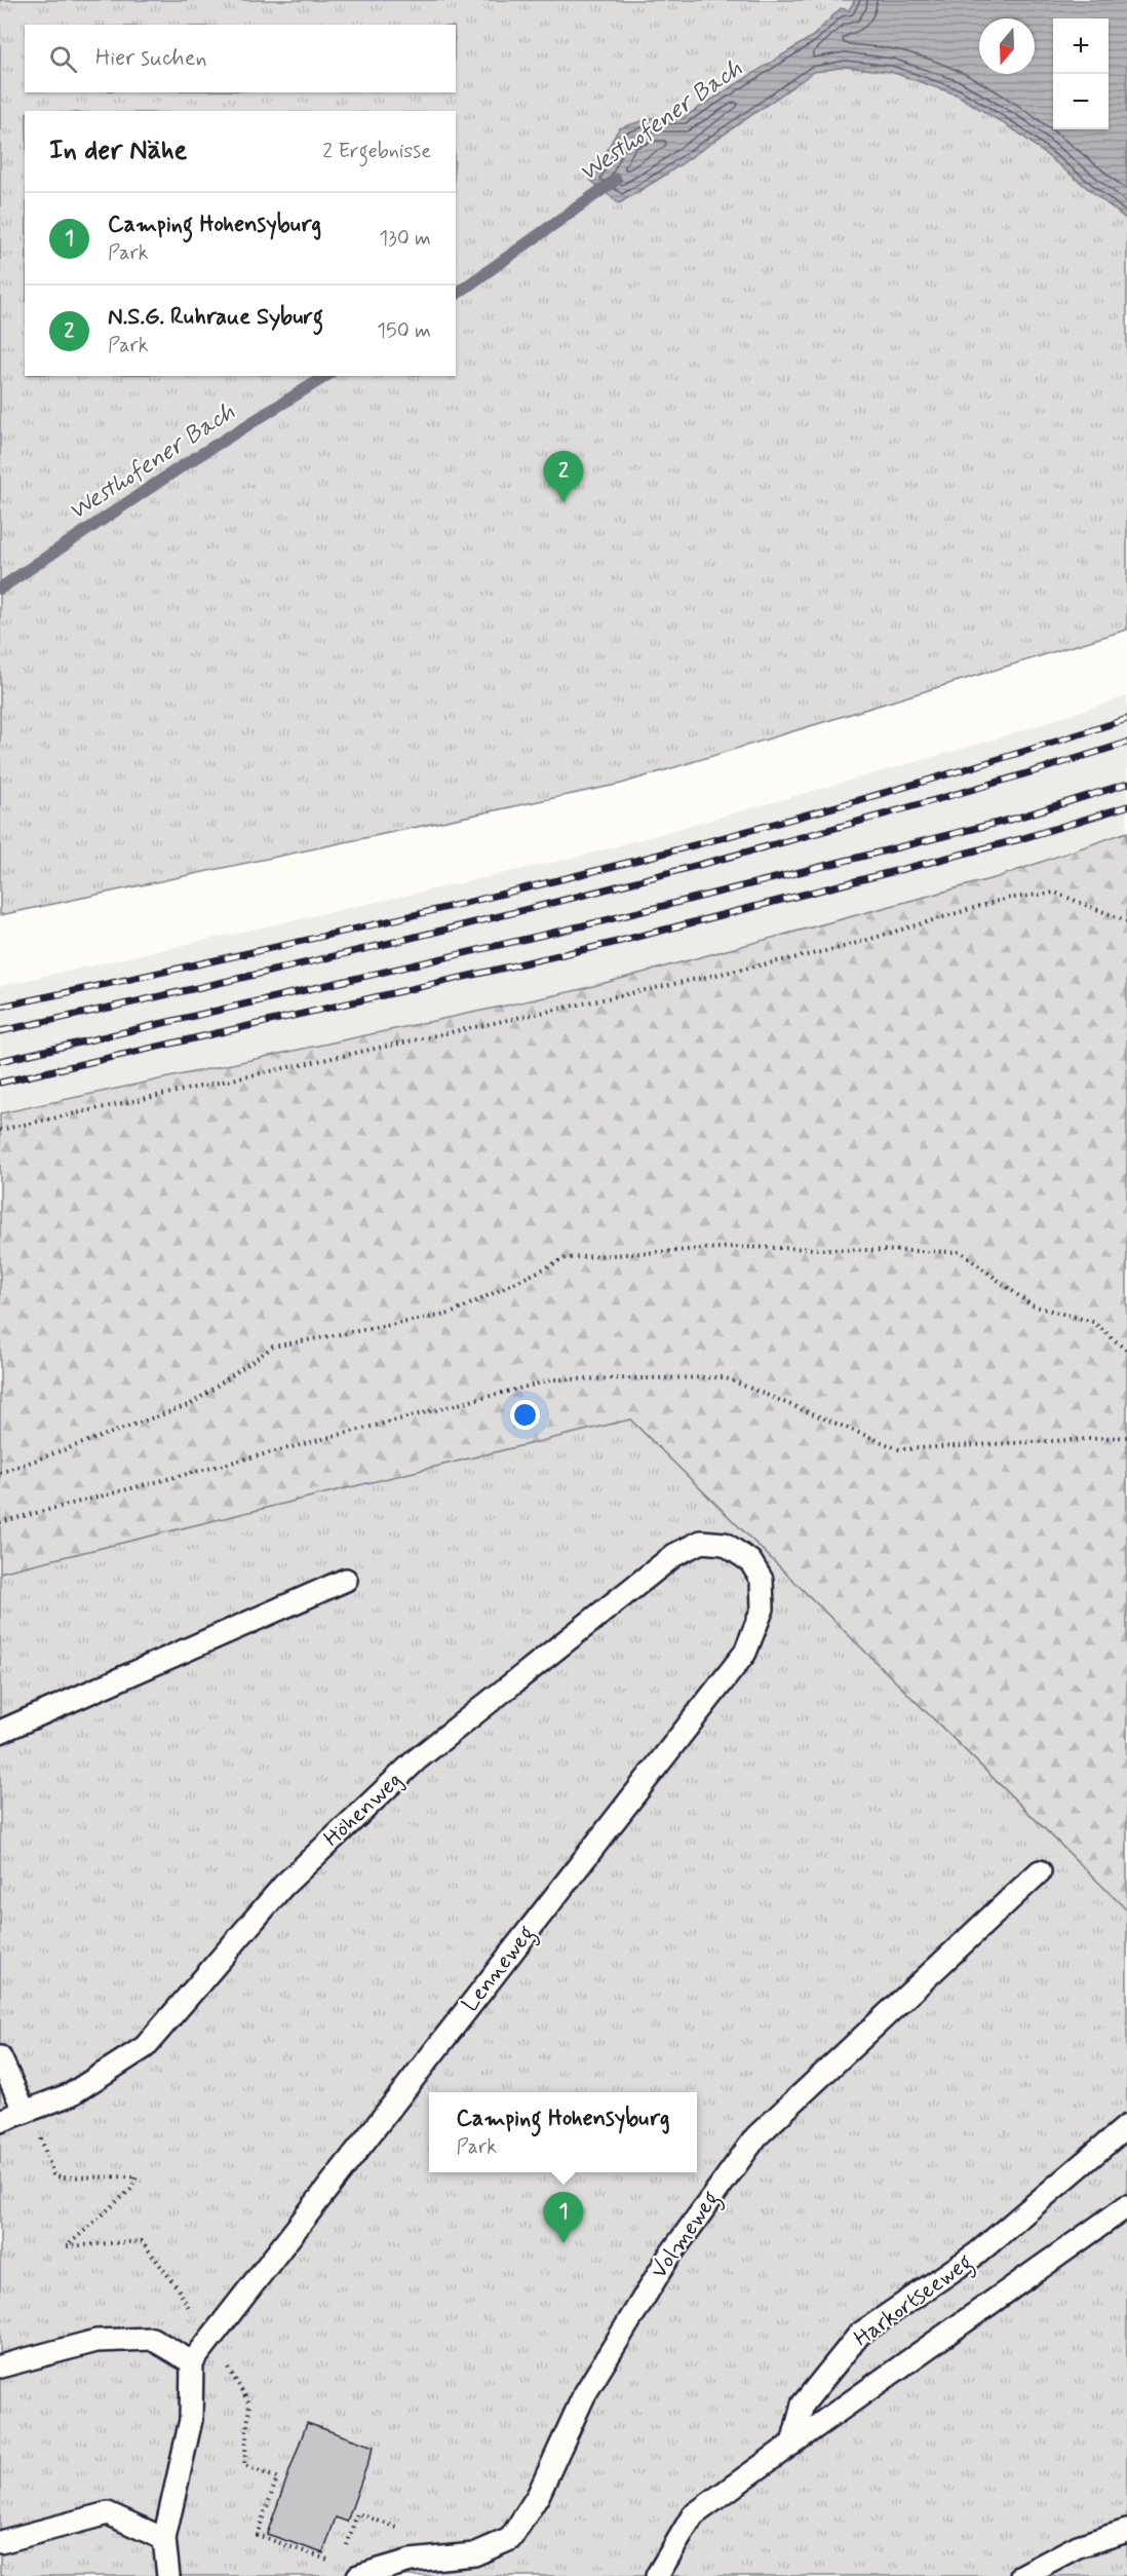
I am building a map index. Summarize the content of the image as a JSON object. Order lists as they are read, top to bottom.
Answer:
{
  "streets": {
    "lane": [
      "Höhenweg",
      "Lenneweg",
      "Volmeweg",
      "Harkortseeweg"
    ]
  },
  "crossings": [
    ["Höhenweg", "Lenneweg"]
  ],
  "water": ["Westhofener Bach"],
  "north": "bottom",
  "page": {
    "map_buttons": ["+", "−"],
    "search": "Hier suchen",
    "heading": ["In der Nähe", "2 Ergebnisse"],
    "list": [
      {
        "mark": "1",
        "name": "Camping Hohensyburg",
        "note": "Park",
        "value": "130 m"
      },
      {
        "mark": "2",
        "name": "N.S.G. Ruhraue Syburg",
        "note": "Park",
        "value": "150 m"
      }
    ],
    "pins": ["2", "1"],
    "popup": ["Camping Hohensyburg", "Park"]
  }
}
